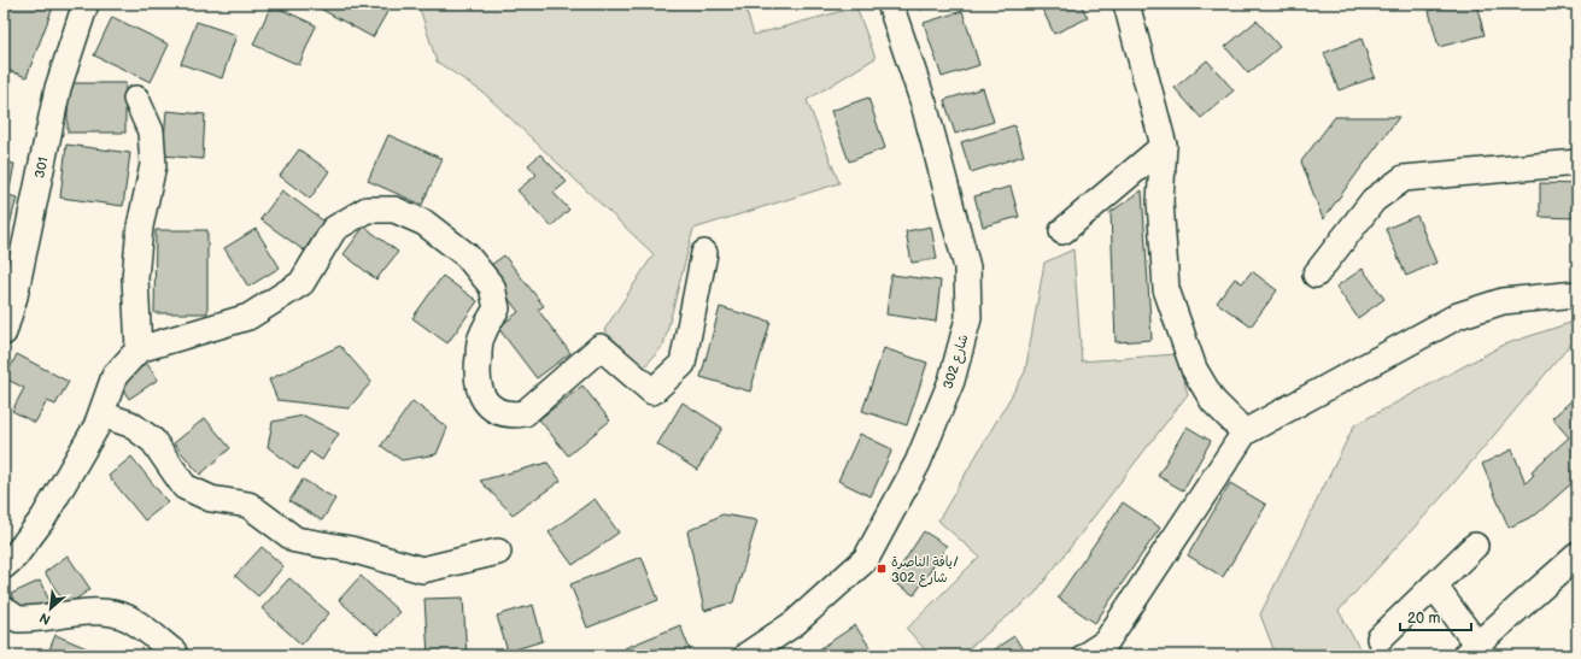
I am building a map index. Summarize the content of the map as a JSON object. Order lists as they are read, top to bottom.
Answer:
{
  "streets": {
    "street": ["301", "شارع 302"]
  },
  "places": {
    "transit": ["يافة الناصرة/ شارع 302"]
  },
  "scale_bar": "20 m",
  "north": "bottom left"
}
